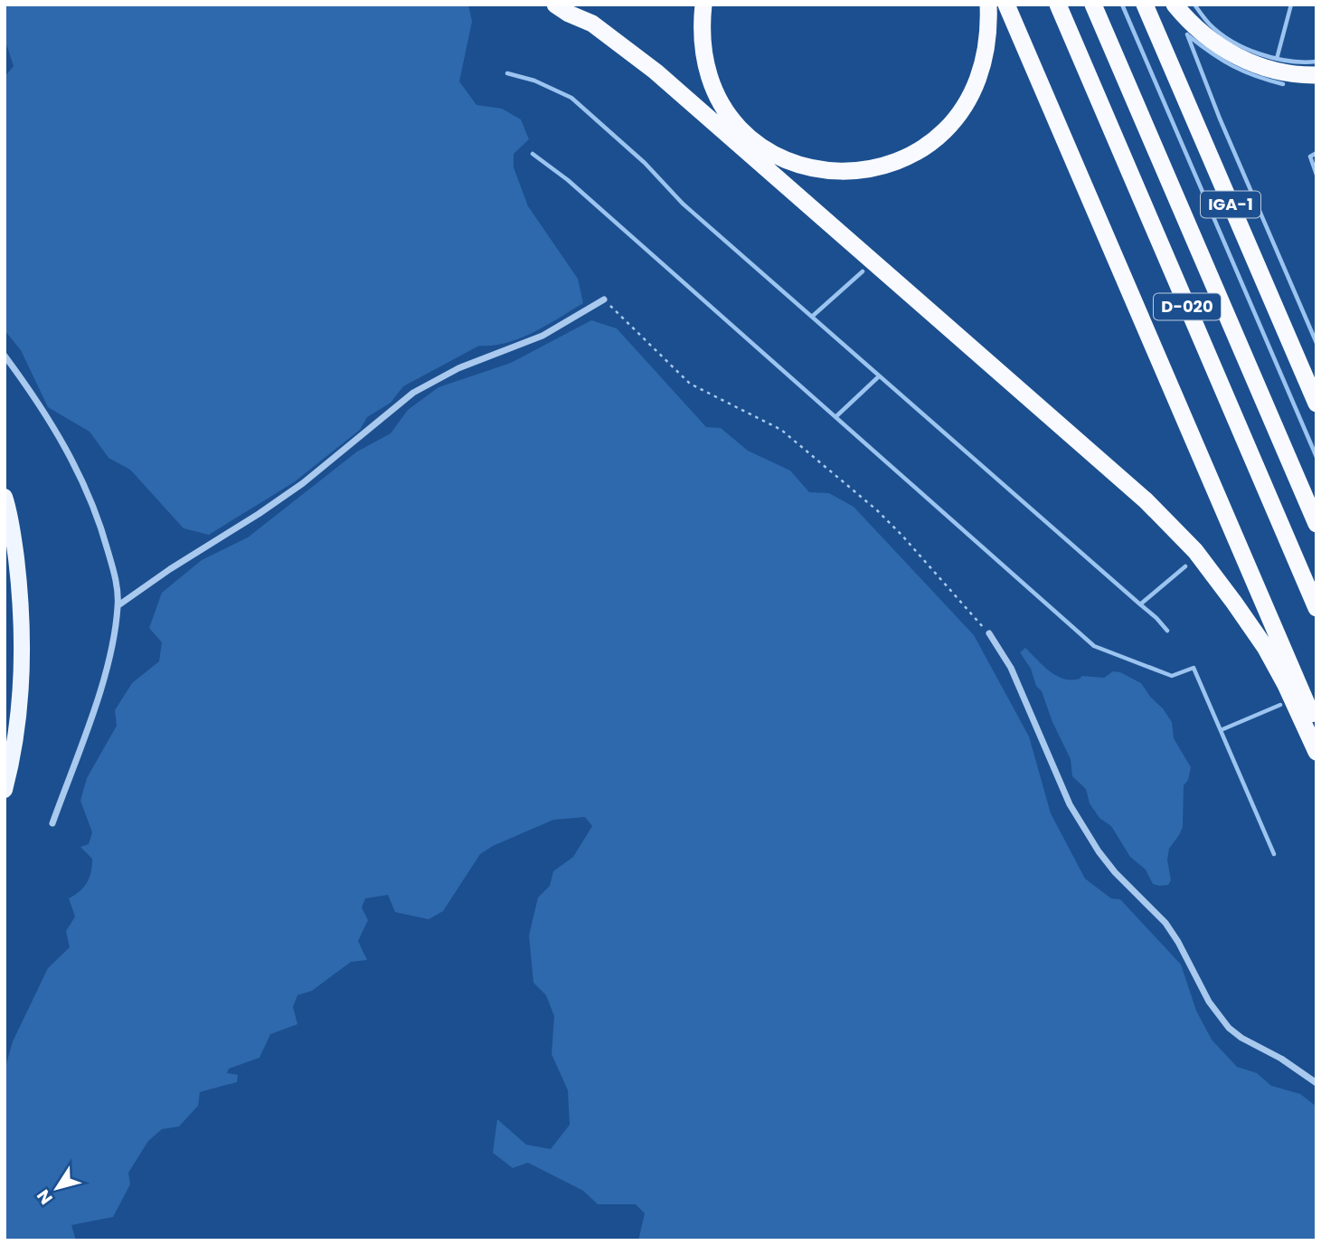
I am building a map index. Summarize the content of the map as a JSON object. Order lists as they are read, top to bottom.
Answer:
{
  "streets": {
    "highway": ["IGA-1", "D-020"]
  },
  "north": "bottom left"
}
